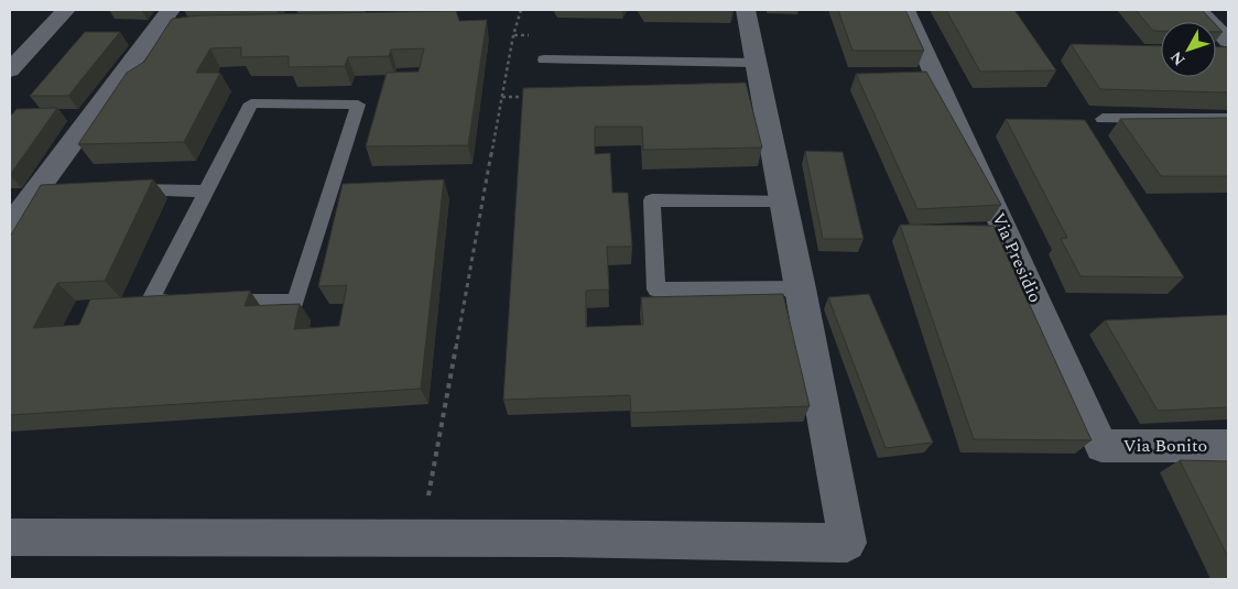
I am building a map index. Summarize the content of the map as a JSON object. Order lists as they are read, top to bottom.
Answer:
{
  "streets": {
    "street": ["Via Presidio", "Via Bonito"]
  },
  "crossings": [
    ["Via Presidio", "Via Bonito"]
  ],
  "north": "bottom left"
}
